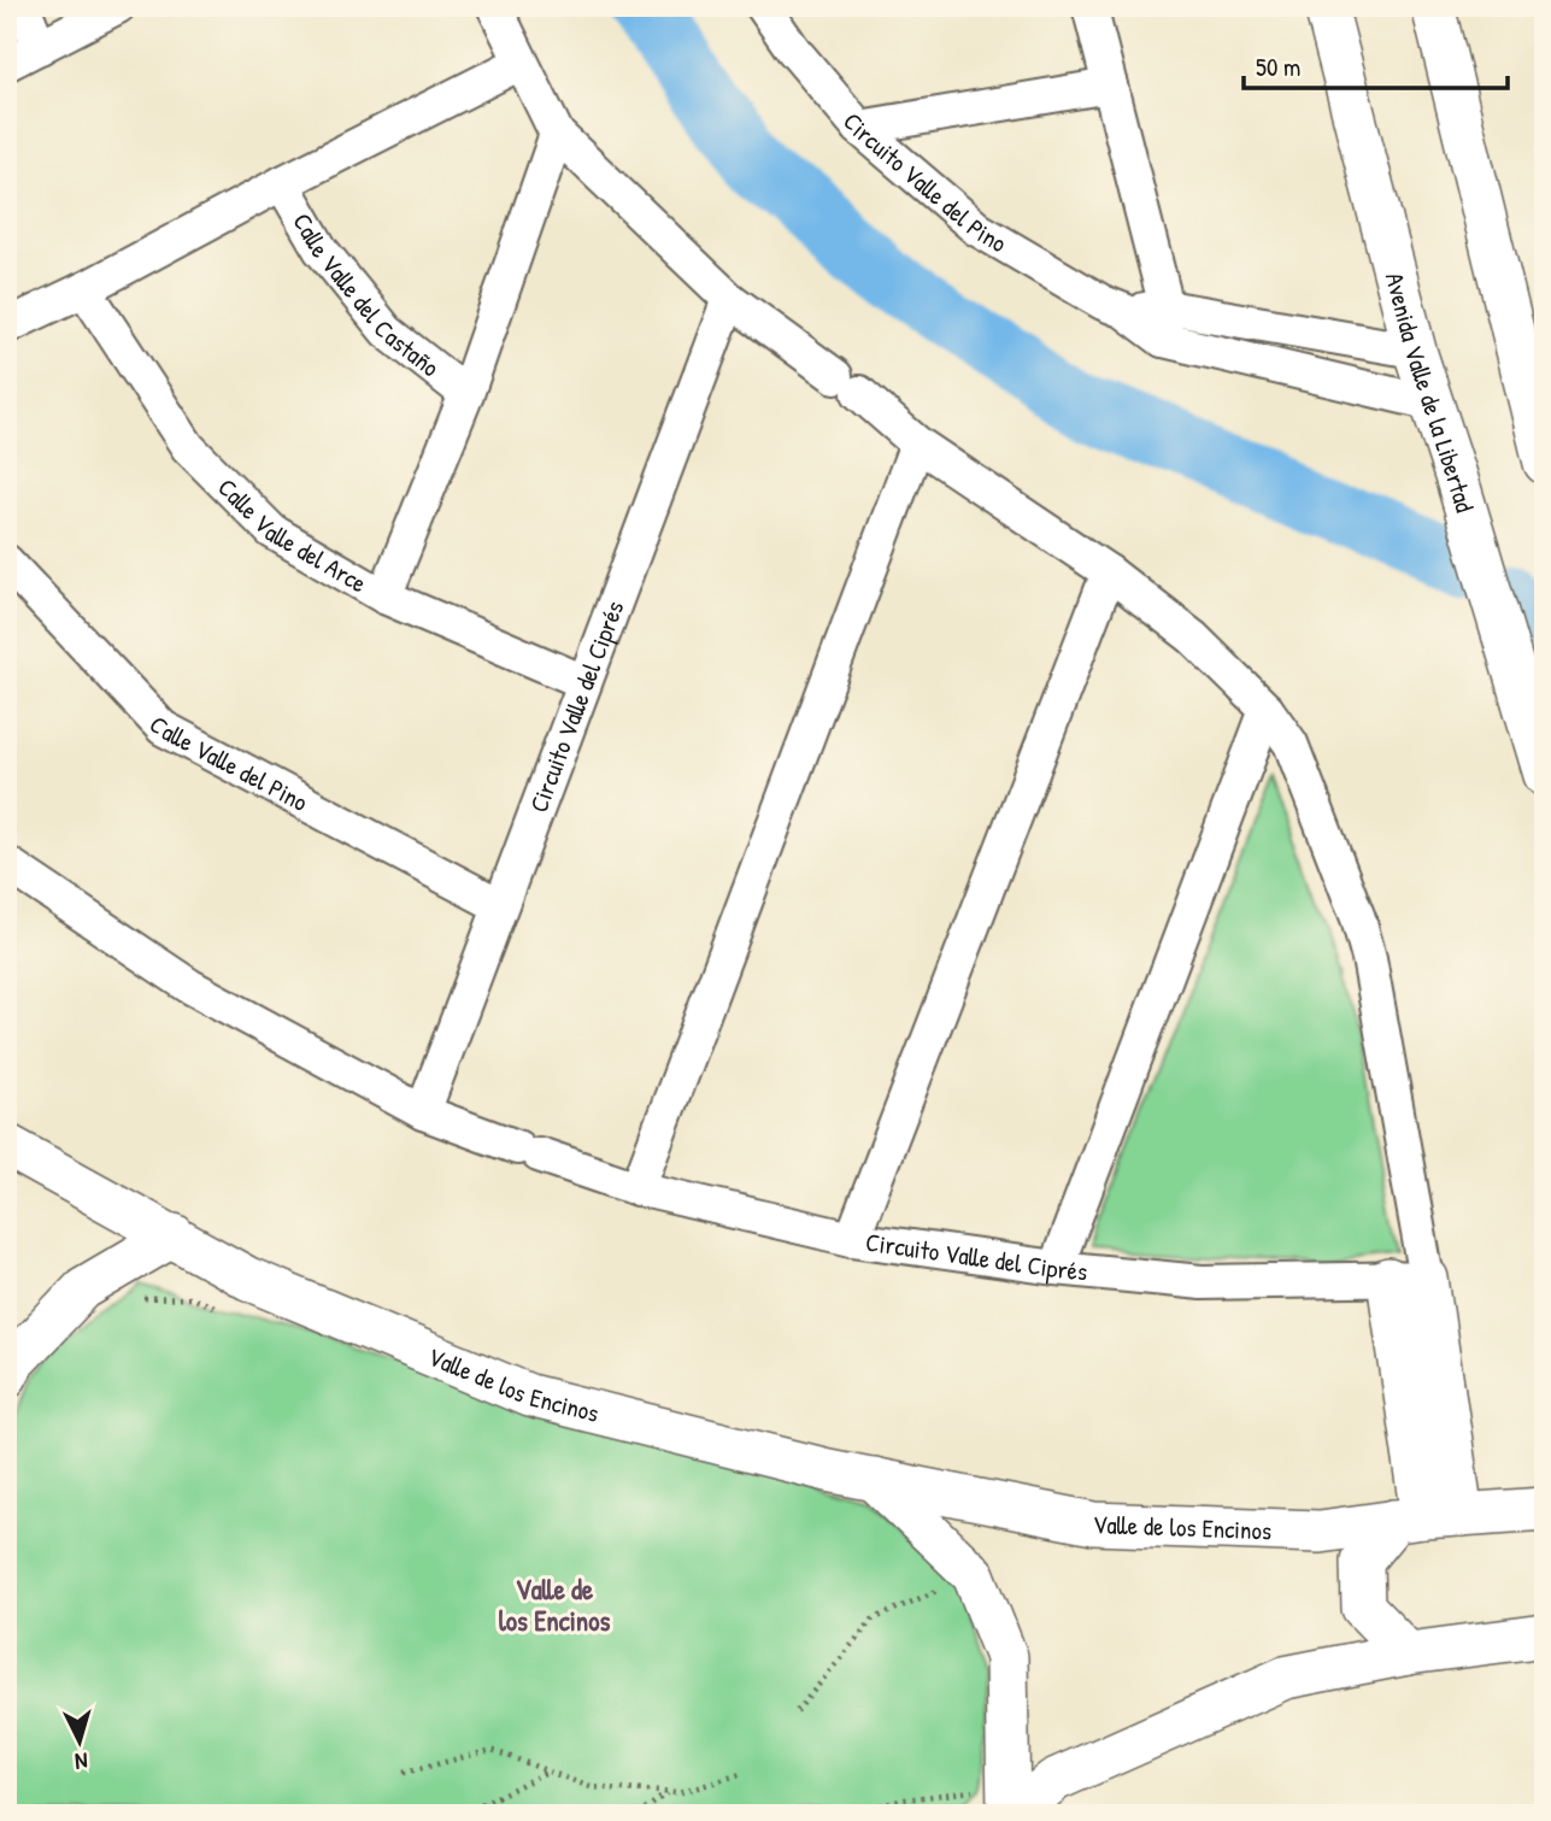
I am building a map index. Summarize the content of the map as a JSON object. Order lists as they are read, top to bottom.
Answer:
{
  "streets": {
    "street": [
      "Circuito Valle del Pino",
      "Calle Valle del Castaño",
      "Avenida Valle de la Libertad",
      "Calle Valle del Arce",
      "Circuito Valle del Ciprés",
      "Calle Valle del Pino",
      "Valle de los Encinos"
    ]
  },
  "crossings": [
    ["Circuito Valle del Pino", "Avenida Valle de la Libertad"],
    ["Calle Valle del Arce", "Circuito Valle del Ciprés"],
    ["Circuito Valle del Ciprés", "Calle Valle del Pino"]
  ],
  "districts": ["Valle de los Encinos"],
  "scale_bar": "50 m",
  "north": "bottom"
}
